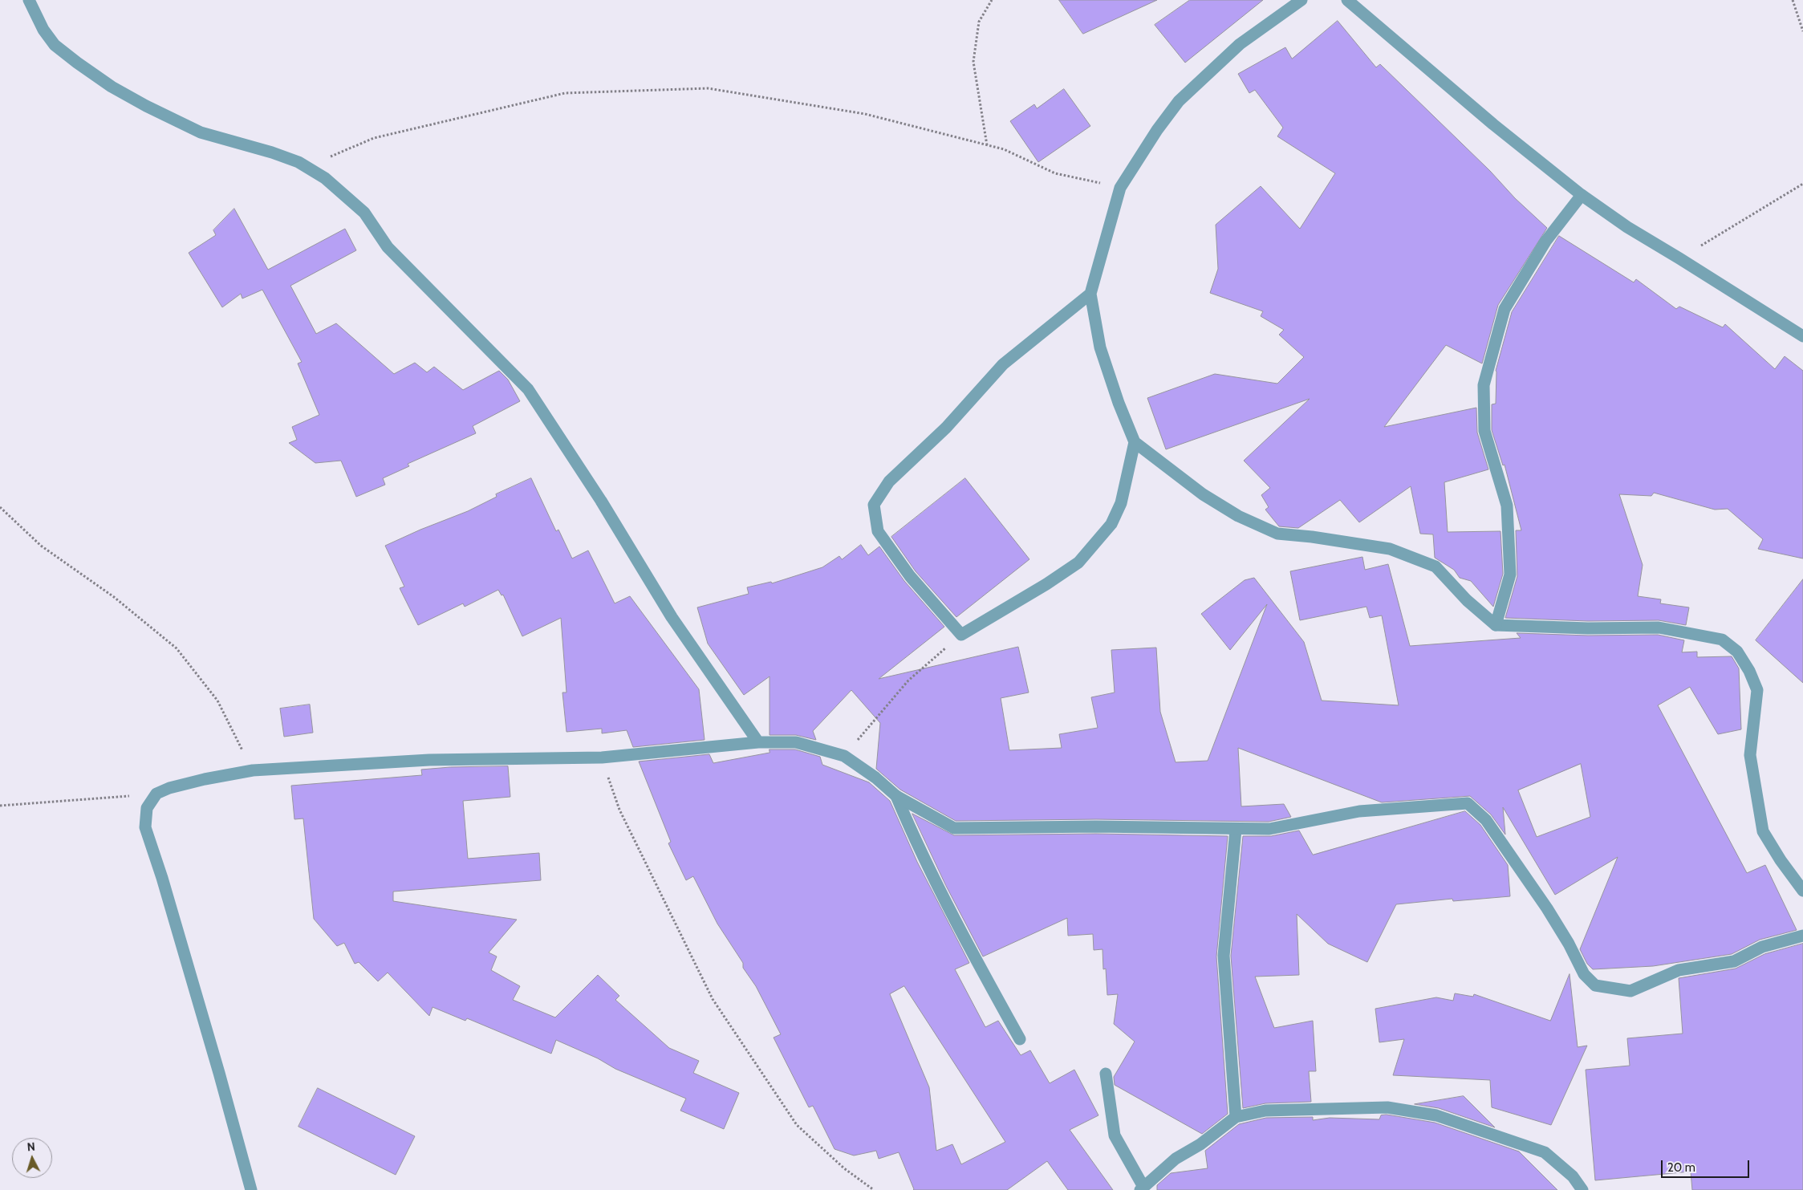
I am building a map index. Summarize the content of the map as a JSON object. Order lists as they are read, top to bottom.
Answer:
{
  "scale_bar": "20 m",
  "north": "top"
}
